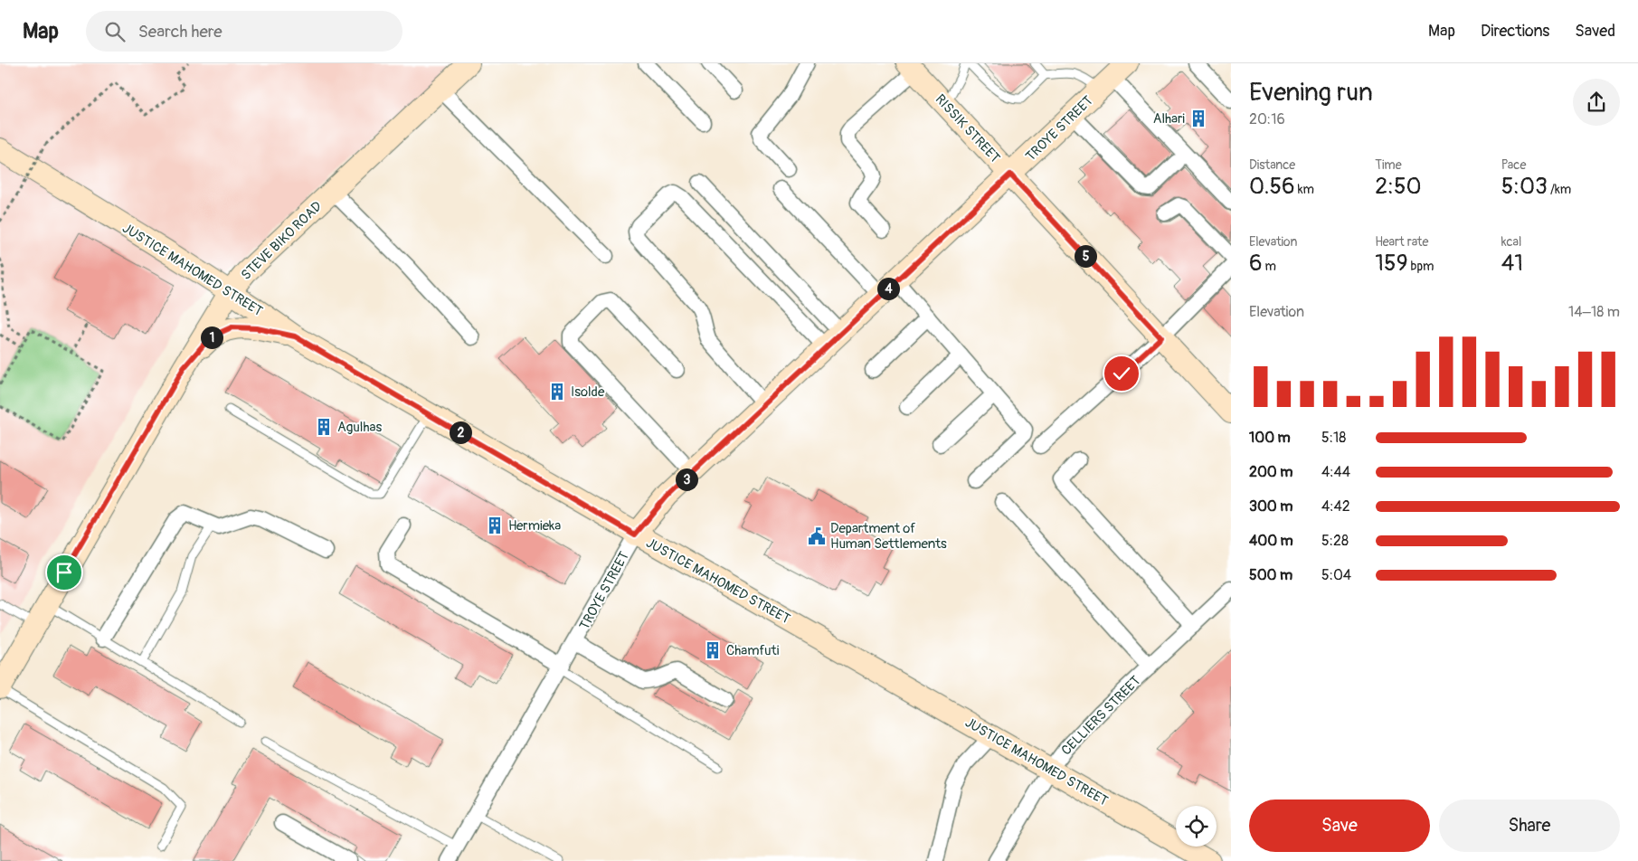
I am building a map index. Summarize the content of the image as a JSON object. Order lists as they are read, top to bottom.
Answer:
{
  "streets": {
    "main road": [
      "RISSIK STREET",
      "TROYE STREET",
      "STEVE BIKO ROAD",
      "JUSTICE MAHOMED STREET"
    ],
    "street": ["CELLIERS STREET"]
  },
  "crossings": [
    ["RISSIK STREET", "TROYE STREET"],
    ["TROYE STREET", "JUSTICE MAHOMED STREET"],
    ["STEVE BIKO ROAD", "JUSTICE MAHOMED STREET"],
    ["JUSTICE MAHOMED STREET", "CELLIERS STREET"]
  ],
  "places": {
    "building": [
      "Alhari",
      "Isolde",
      "Agulhas",
      "Hermieka",
      "Chamfuti"
    ],
    "public building": ["Department of Human Settlements"]
  },
  "page": {
    "header": "Map",
    "search": "Search here",
    "nav": ["Map", "Directions", "Saved"],
    "heading": ["Evening run", "20:16"],
    "stats": [
      ["Distance", "0.56 km"],
      ["Time", "2:50"],
      ["Pace", "5:03 /km"],
      ["Elevation", "6 m"],
      ["Heart rate", "159 bpm"],
      ["kcal", "41"]
    ],
    "pins": [
      "5",
      "4",
      "1",
      "2",
      "3"
    ],
    "chart": ["Elevation", "14–18 m"],
    "list": [
      {
        "name": "100 m",
        "note": "5:18"
      },
      {
        "name": "200 m",
        "note": "4:44"
      },
      {
        "name": "300 m",
        "note": "4:42"
      },
      {
        "name": "400 m",
        "note": "5:28"
      },
      {
        "name": "500 m",
        "note": "5:04"
      }
    ],
    "buttons": ["Save", "Share"]
  }
}
